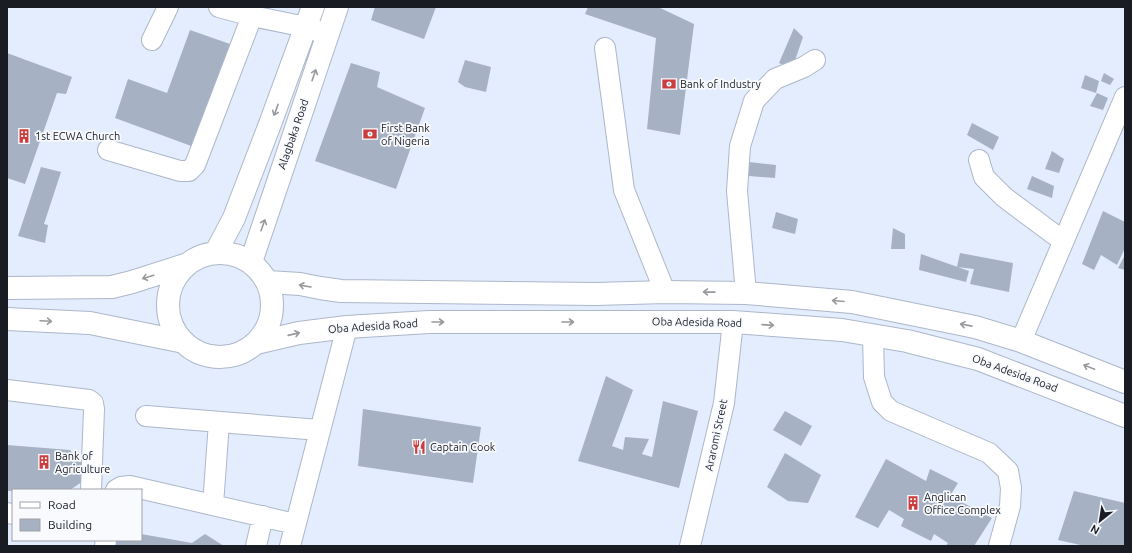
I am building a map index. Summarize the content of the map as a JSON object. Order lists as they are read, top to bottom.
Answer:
{
  "streets": {
    "main road": ["Alagbaka Road", "Oba Adesida Road"],
    "street": ["Araromi Street"]
  },
  "crossings": [
    ["Alagbaka Road", "Oba Adesida Road"],
    ["Oba Adesida Road", "Araromi Street"]
  ],
  "places": {
    "bank": ["Bank of Industry", "First Bank of Nigeria"],
    "building": ["1st ECWA Church", "Bank of Agriculture", "Anglican Office Complex"],
    "restaurant": ["Captain Cook"]
  },
  "legend": ["Road", "Building"],
  "north": "bottom left"
}
